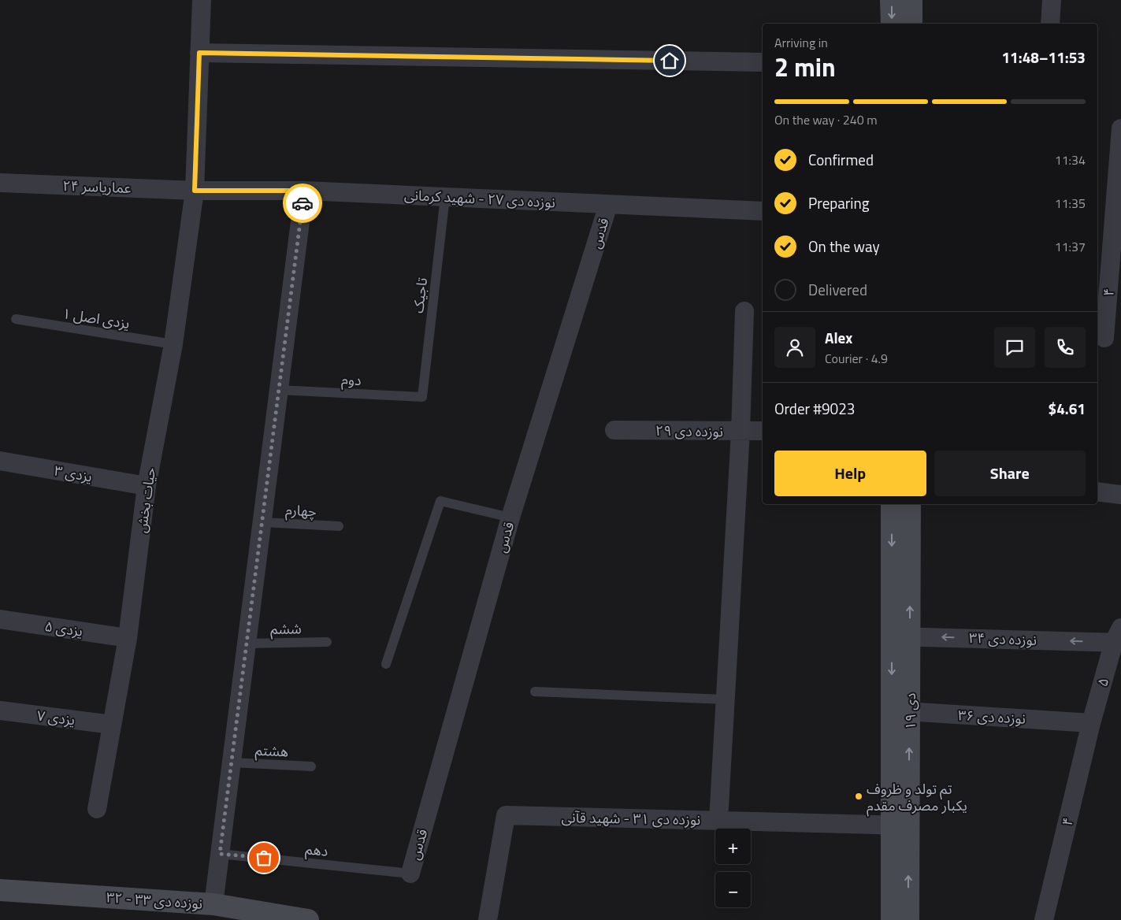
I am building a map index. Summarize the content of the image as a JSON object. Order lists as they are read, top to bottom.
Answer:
{
  "streets": {
    "main road": ["۱۹ دی", "۳۲ - نوزده دی ۳۳"],
    "street": [
      "عماریاسر ۲۴",
      "نوزده دی ۲۷ - شهید کرمانی",
      "قدس",
      "۴",
      "نوزده دی ۲۹",
      "یزدی ۳",
      "حیات بخش",
      "یزدی ۵",
      "نوزده دی ۳۴",
      "۵",
      "نوزده دی ۳۶",
      "یزدی ۷",
      "نوزده دی ۳۱ - شهید قآنی"
    ],
    "lane": [
      "تاجیک",
      "یزدی اصل ۱",
      "دوم",
      "چهارم",
      "ششم",
      "هشتم",
      "دهم"
    ]
  },
  "crossings": [
    ["عماریاسر ۲۴", "نوزده دی ۲۷ - شهید کرمانی"],
    ["عماریاسر ۲۴", "حیات بخش"],
    ["نوزده دی ۲۷ - شهید کرمانی", "قدس"],
    ["نوزده دی ۲۷ - شهید کرمانی", "تاجیک"],
    ["نوزده دی ۲۷ - شهید کرمانی", "حیات بخش"],
    ["قدس", "دهم"],
    ["۴", "۵"],
    ["۴", "نوزده دی ۳۶"],
    ["تاجیک", "دوم"],
    ["یزدی اصل ۱", "حیات بخش"],
    ["یزدی ۳", "حیات بخش"],
    ["حیات بخش", "یزدی ۵"],
    ["حیات بخش", "یزدی ۷"],
    ["نوزده دی ۳۴", "۵"],
    ["نوزده دی ۳۴", "۱۹ دی"],
    ["۵", "نوزده دی ۳۶"],
    ["۱۹ دی", "نوزده دی ۳۶"],
    ["۱۹ دی", "نوزده دی ۳۱ - شهید قآنی"]
  ],
  "one_way": ["نوزده دی ۳۴"],
  "places": ["تم تولد و ظروف یکبار مصرف مقدم"],
  "page": {
    "heading": ["2 min", "Arriving in", "11:48–11:53"],
    "panel": [
      "Alex",
      "Courier · 4.9",
      "Order #9023",
      "$4.61"
    ],
    "bar": "On the way · 240 m",
    "list": [
      ["Confirmed", "11:34"],
      ["Preparing", "11:35"],
      ["On the way", "11:37"],
      "Delivered"
    ],
    "buttons": ["Help", "Share"],
    "map_buttons": ["+", "−"]
  }
}
